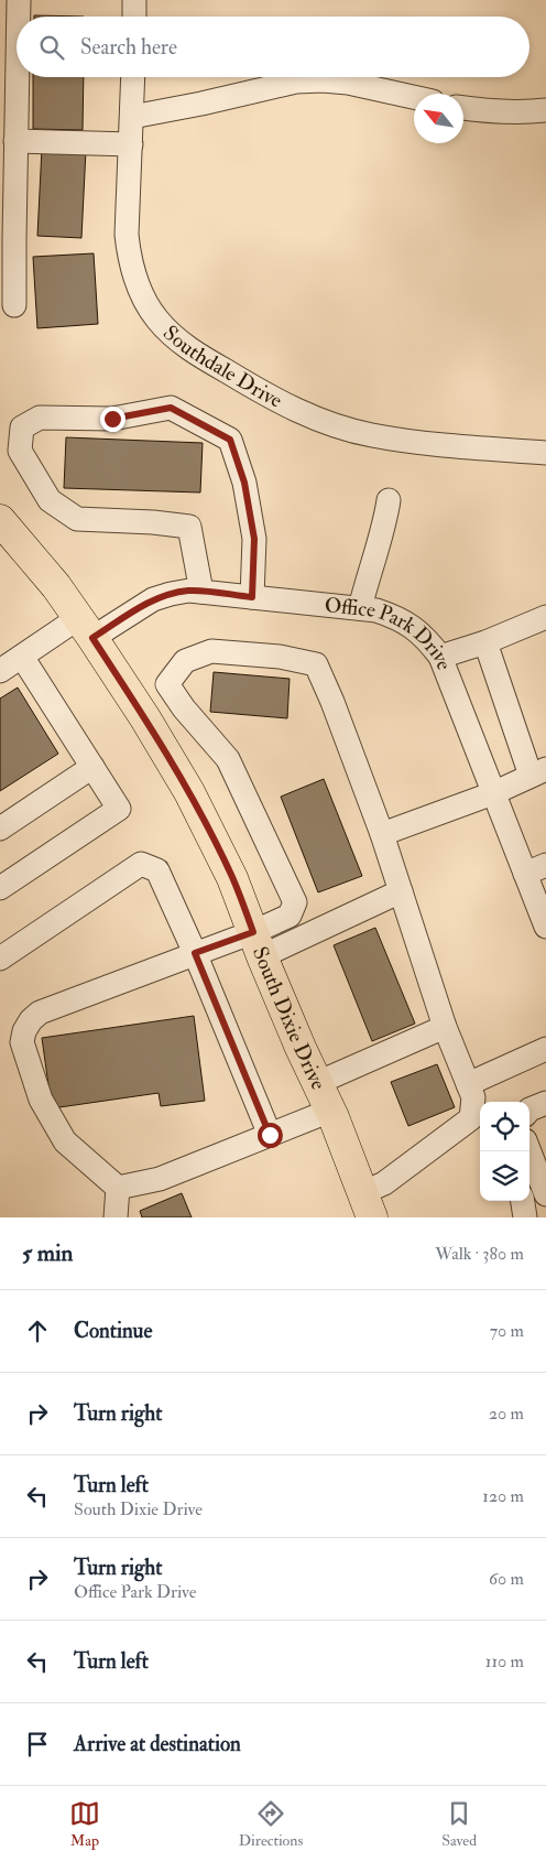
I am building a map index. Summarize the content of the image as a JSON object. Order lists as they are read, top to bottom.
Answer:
{
  "streets": {
    "main road": ["South Dixie Drive"],
    "street": ["Southdale Drive", "Office Park Drive"]
  },
  "crossings": [
    ["Office Park Drive", "South Dixie Drive"]
  ],
  "north": "top left",
  "page": {
    "search": "Search here",
    "heading": ["5 min", "Walk · 380 m"],
    "list": [
      ["Continue", "70 m"],
      ["Turn right", "20 m"],
      ["Turn left", "South Dixie Drive", "120 m"],
      ["Turn right", "Office Park Drive", "60 m"],
      ["Turn left", "110 m"],
      "Arrive at destination"
    ],
    "nav": ["Map", "Directions", "Saved"]
  }
}
